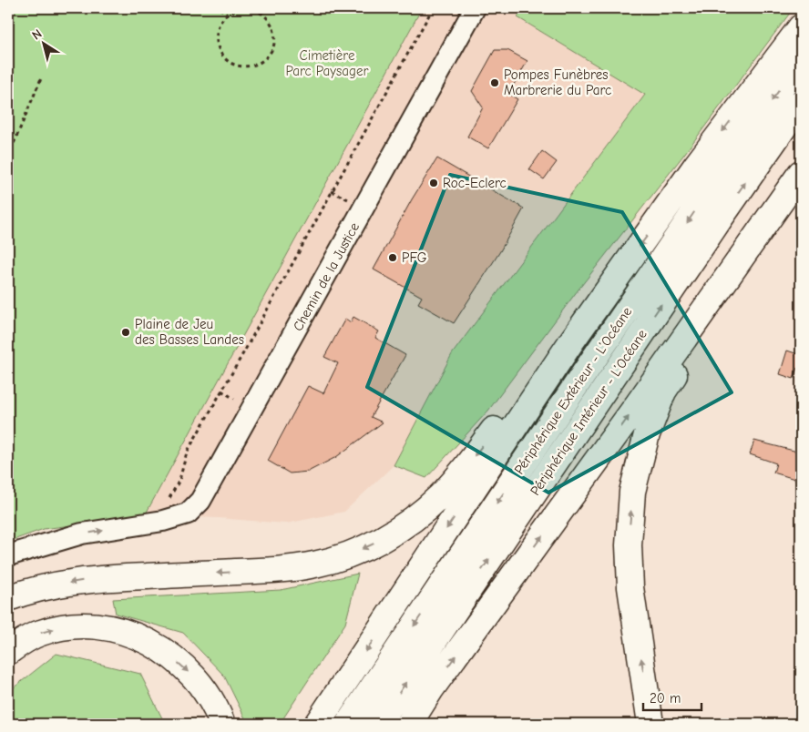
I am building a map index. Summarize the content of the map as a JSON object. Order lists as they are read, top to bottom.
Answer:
{
  "streets": {
    "highway": ["Périphérique Extérieur - L’Océane", "Périphérique Intérieur - L’Océane"],
    "street": ["Chemin de la Justice"]
  },
  "parks": ["Cimetière Parc Paysager"],
  "places": [
    "Pompes Funèbres Marbrerie du Parc",
    "Roc-Eclerc",
    "PFG",
    "Plaine de Jeu des Basses Landes"
  ],
  "scale_bar": "20 m",
  "north": "top left"
}
